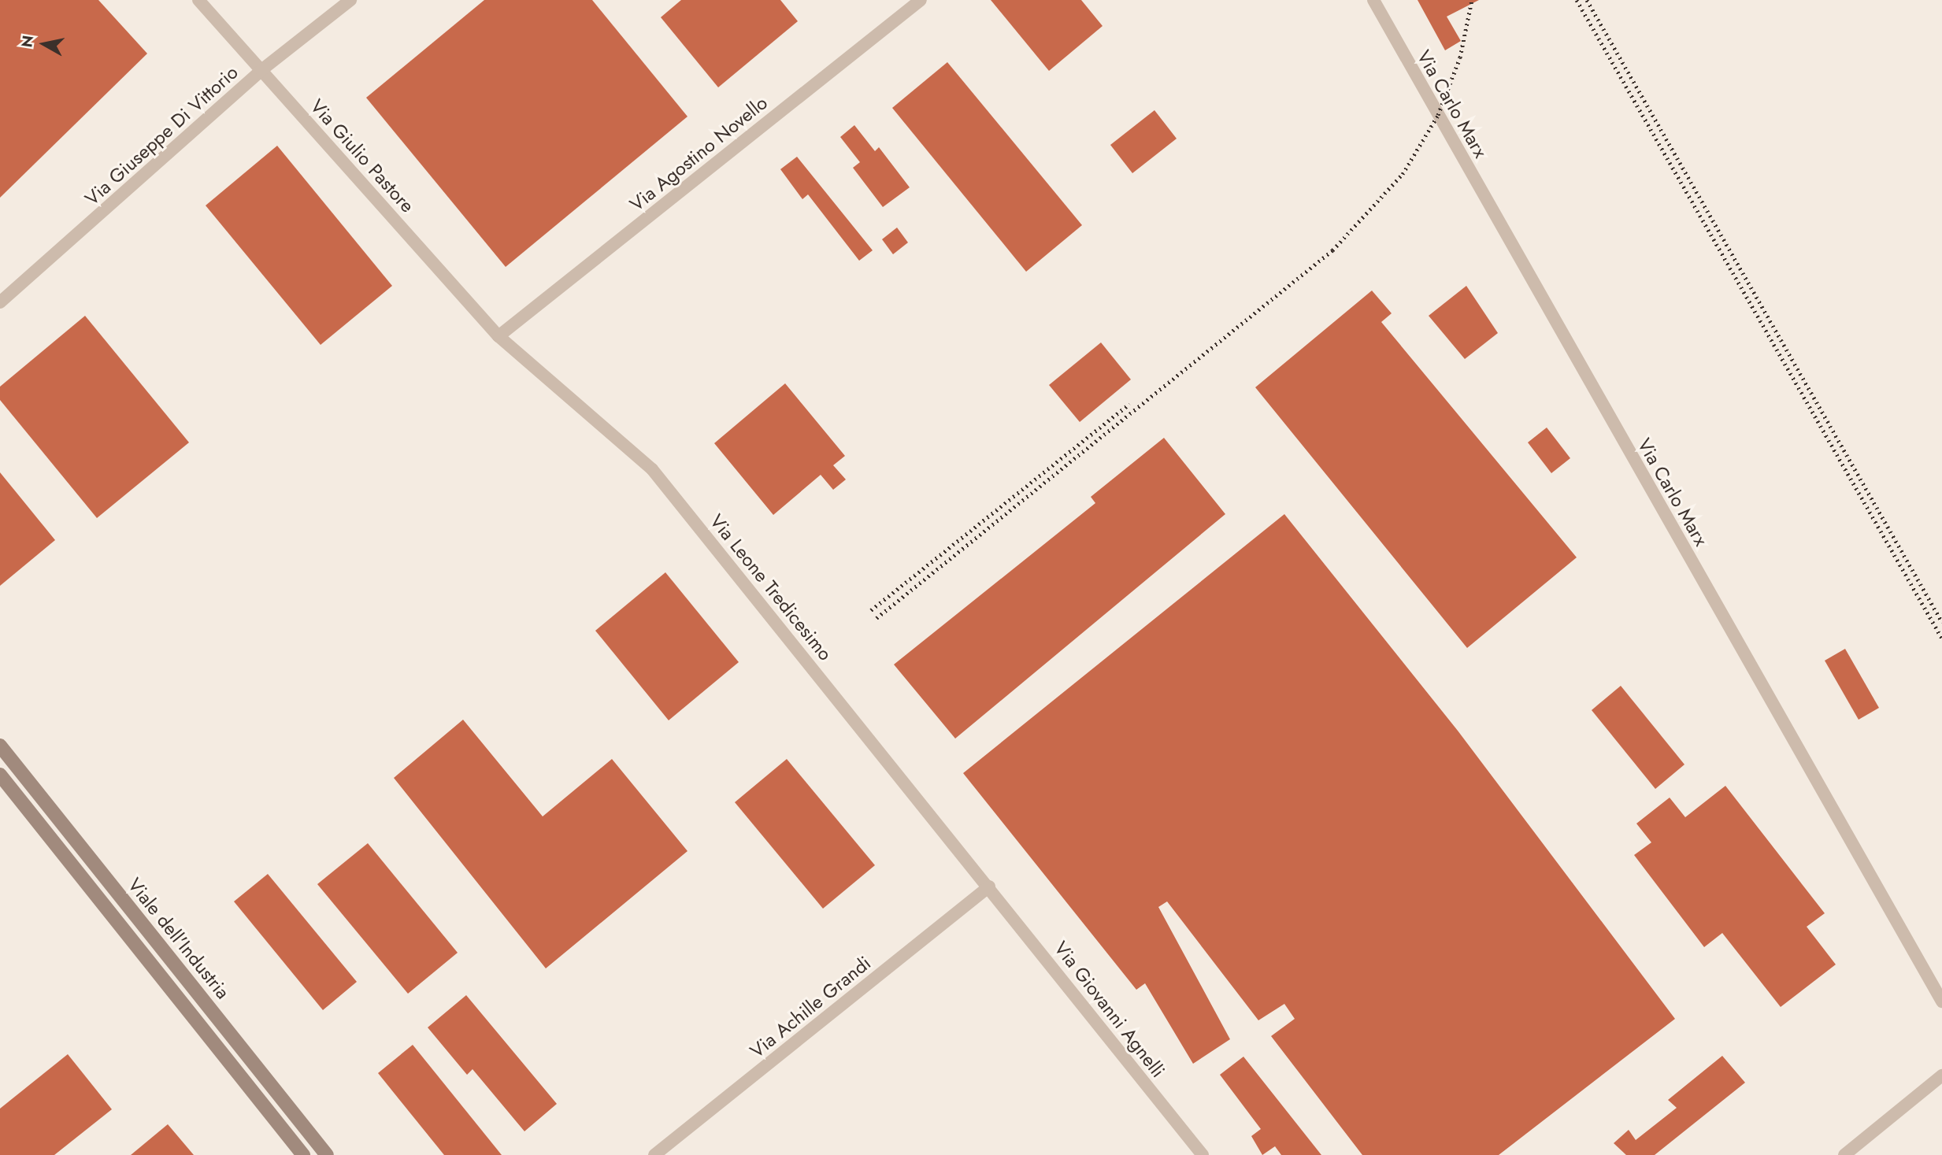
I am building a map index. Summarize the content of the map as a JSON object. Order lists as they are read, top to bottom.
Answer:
{
  "streets": {
    "main road": ["Viale dell'Industria"],
    "street": [
      "Via Carlo Marx",
      "Via Giuseppe Di Vittorio",
      "Via Agostino Novello",
      "Via Giulio Pastore",
      "Via Leone Tredicesimo",
      "Via Achille Grandi",
      "Via Giovanni Agnelli"
    ]
  },
  "crossings": [
    ["Via Giuseppe Di Vittorio", "Via Giulio Pastore"],
    ["Via Agostino Novello", "Via Giulio Pastore"],
    ["Via Agostino Novello", "Via Leone Tredicesimo"],
    ["Via Giulio Pastore", "Via Leone Tredicesimo"],
    ["Via Leone Tredicesimo", "Via Achille Grandi"],
    ["Via Leone Tredicesimo", "Via Giovanni Agnelli"],
    ["Via Achille Grandi", "Via Giovanni Agnelli"]
  ],
  "north": "left"
}
